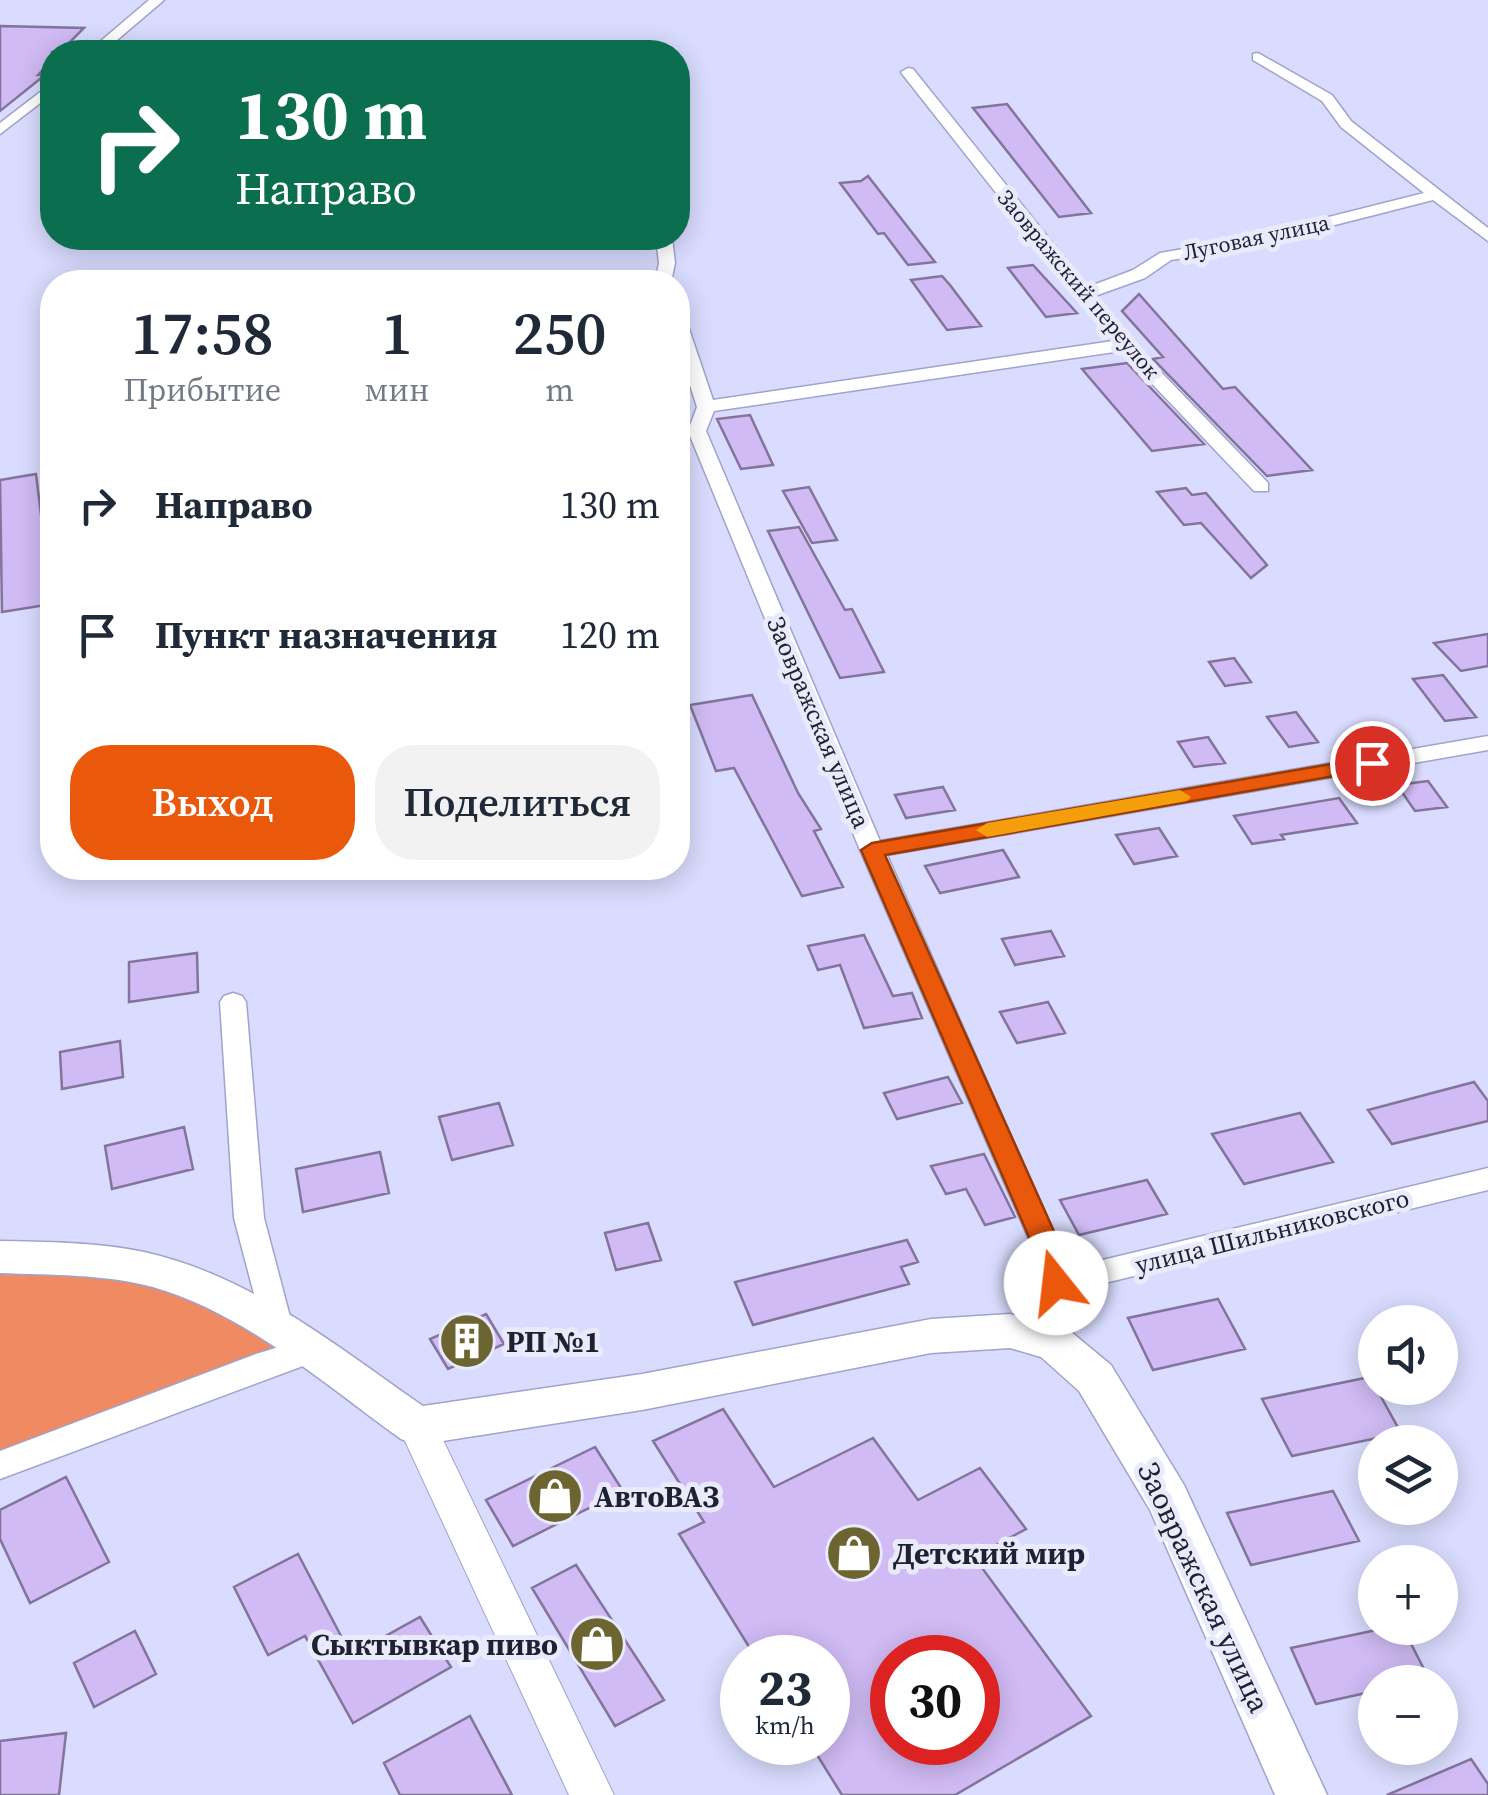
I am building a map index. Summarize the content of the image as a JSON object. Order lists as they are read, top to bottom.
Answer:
{
  "streets": {
    "main road": ["Заовражская улица"],
    "street": ["Луговая улица", "Заовражский переулок", "улица Шильниковского"]
  },
  "crossings": [
    ["Луговая улица", "Заовражский переулок"],
    ["Заовражская улица", "улица Шильниковского"]
  ],
  "places": {
    "building": ["РП №1"],
    "shop": ["АвтоВАЗ", "Детский мир", "Сыктывкар пиво"]
  },
  "page": {
    "turn": ["130 m", "Направо"],
    "eta": [
      "17:58",
      "Прибытие",
      "1",
      "мин",
      "250",
      "m"
    ],
    "list": [
      {
        "name": "Направо",
        "value": "130 m"
      },
      {
        "name": "Пункт назначения",
        "value": "120 m"
      }
    ],
    "buttons": ["Выход", "Поделиться"],
    "map_buttons": ["+", "−"],
    "speed": "23 km/h",
    "limit": "30"
  }
}
